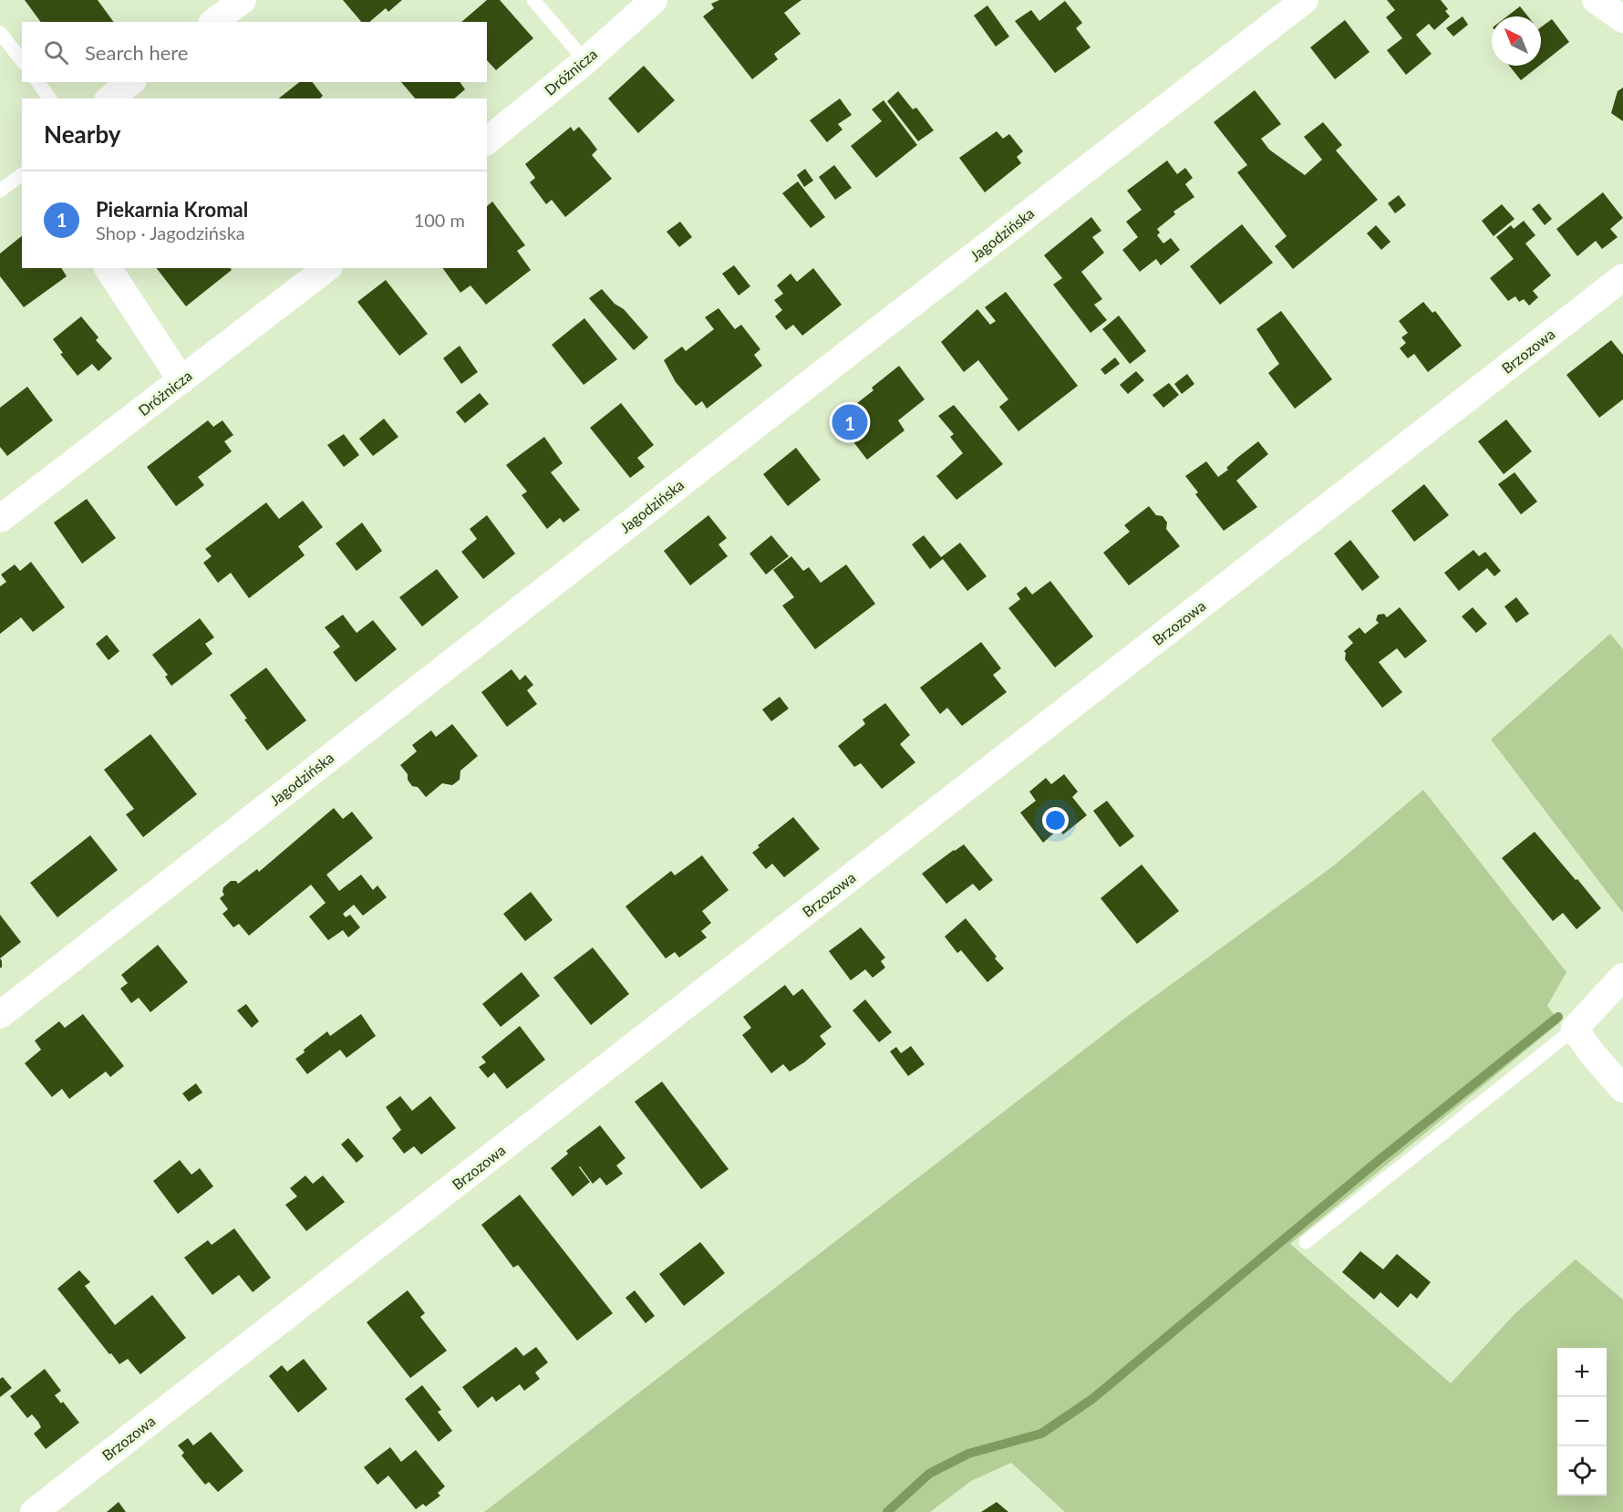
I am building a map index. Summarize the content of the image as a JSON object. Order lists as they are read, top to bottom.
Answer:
{
  "streets": {
    "street": ["Dróżnicza", "Jagodzińska", "Brzozowa"]
  },
  "north": "top left",
  "page": {
    "search": "Search here",
    "heading": "Nearby",
    "list": [
      {
        "mark": "1",
        "name": "Piekarnia Kromal",
        "note": "Shop · Jagodzińska",
        "value": "100 m"
      }
    ],
    "pins": "1",
    "map_buttons": ["+", "−"]
  }
}
